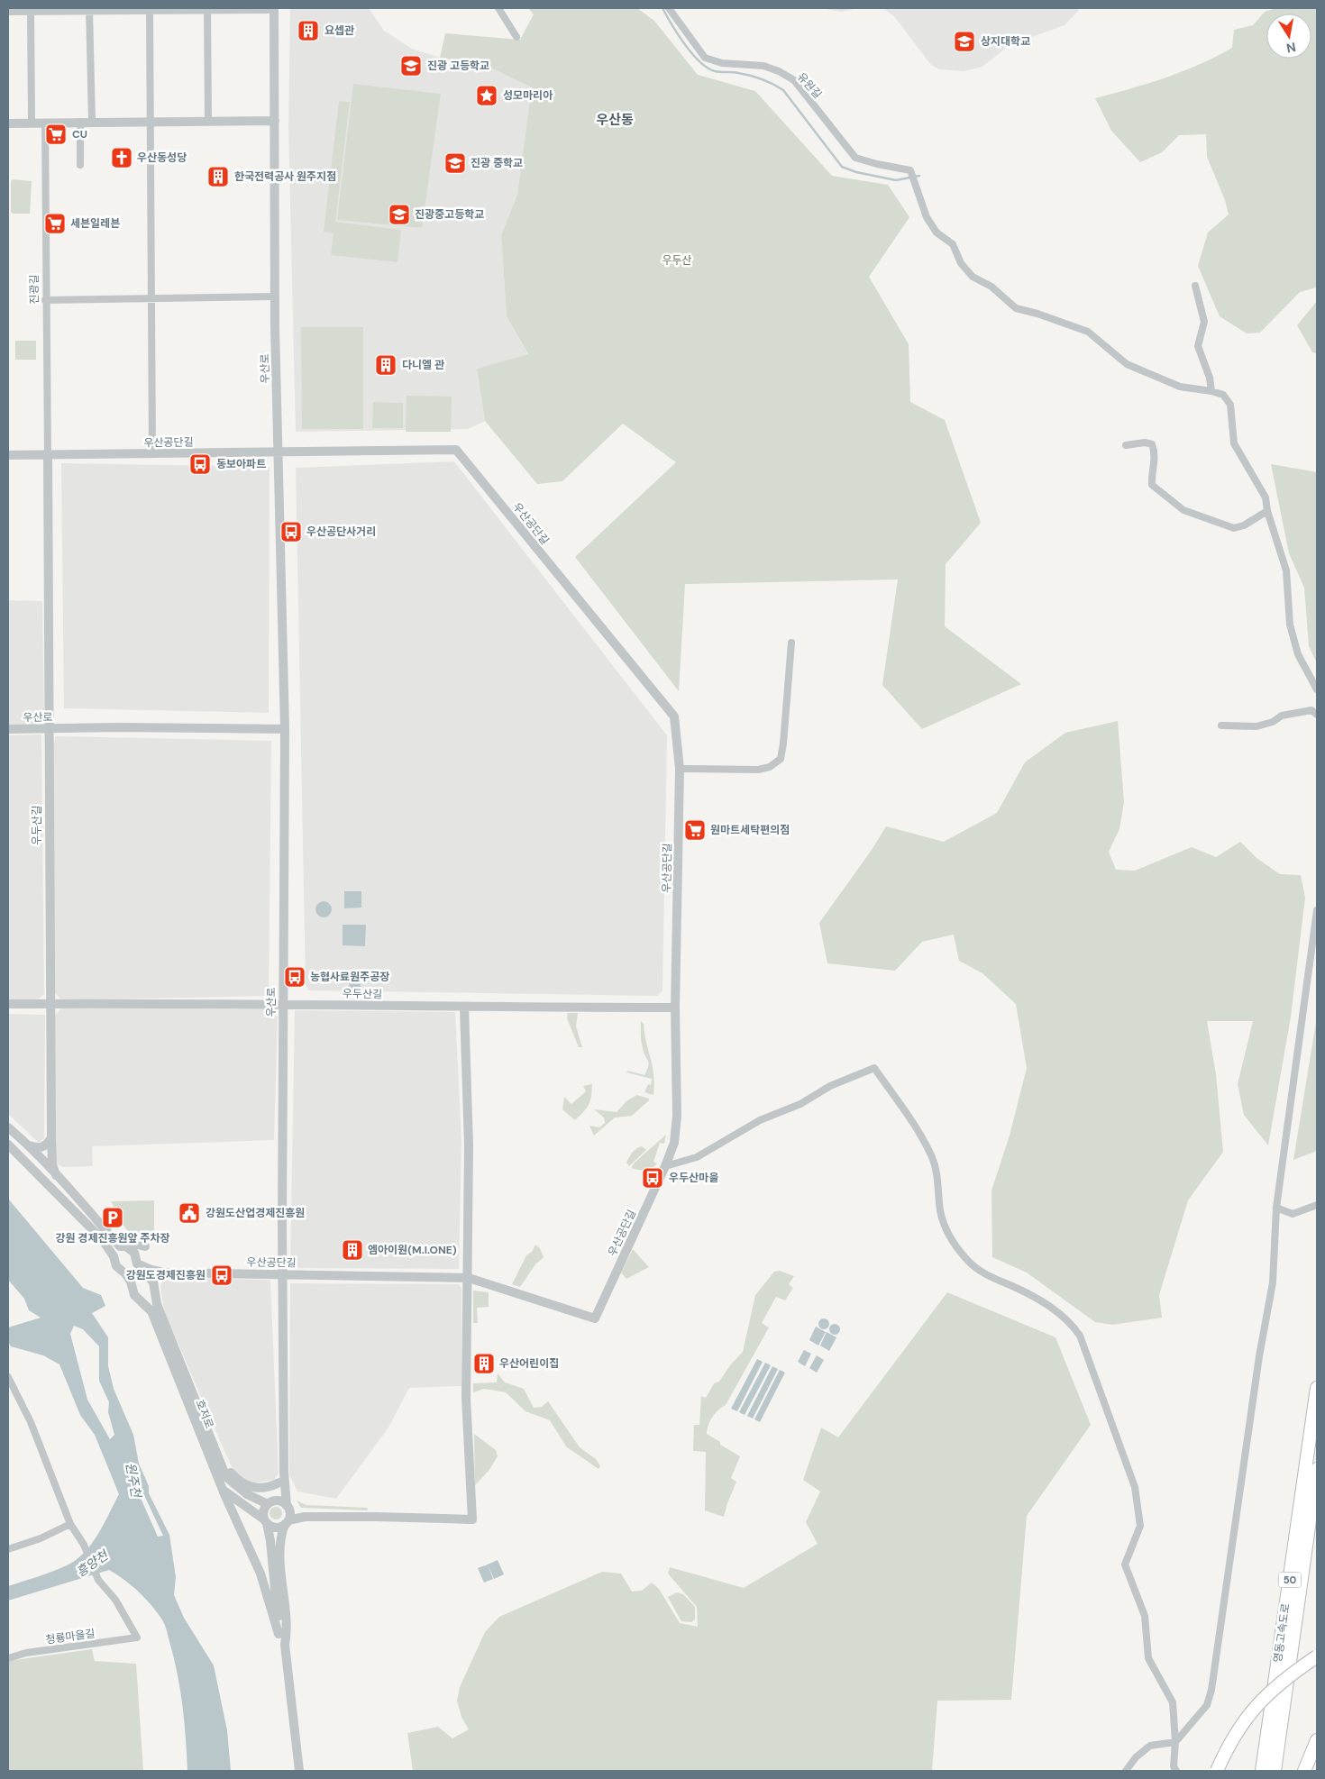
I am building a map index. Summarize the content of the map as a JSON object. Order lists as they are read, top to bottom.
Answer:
{
  "streets": {
    "highway": ["50", "영동고속도로"],
    "street": [
      "유원길",
      "진광길",
      "우산로",
      "우산공단길",
      "우두산길",
      "호저로",
      "청룡마을길"
    ]
  },
  "crossings": [
    ["진광길", "우산공단길"],
    ["우산로", "우산공단길"],
    ["우산로", "우두산길"],
    ["우산공단길", "우두산길"]
  ],
  "districts": ["우산동"],
  "water": ["원주천", "흥양천"],
  "parks": ["우두산"],
  "places": {
    "building": [
      "요셉관",
      "한국전력공사 원주지점",
      "다니엘 관",
      "엠아이원(M.I.ONE)",
      "우산어린이집"
    ],
    "school or university": [
      "상지대학교",
      "진광 고등학교",
      "진광 중학교",
      "진광중고등학교"
    ],
    "place": ["성모마리아"],
    "supermarket": ["CU", "세븐일레븐", "원마트세탁편의점"],
    "church": ["우산동성당"],
    "bus stop": [
      "동보아파트",
      "우산공단사거리",
      "농협사료원주공장",
      "우두산마을",
      "강원도경제진흥원"
    ],
    "public building": ["강원도산업경제진흥원"],
    "parking": ["강원 경제진흥원앞 주차장"]
  },
  "north": "bottom"
}
